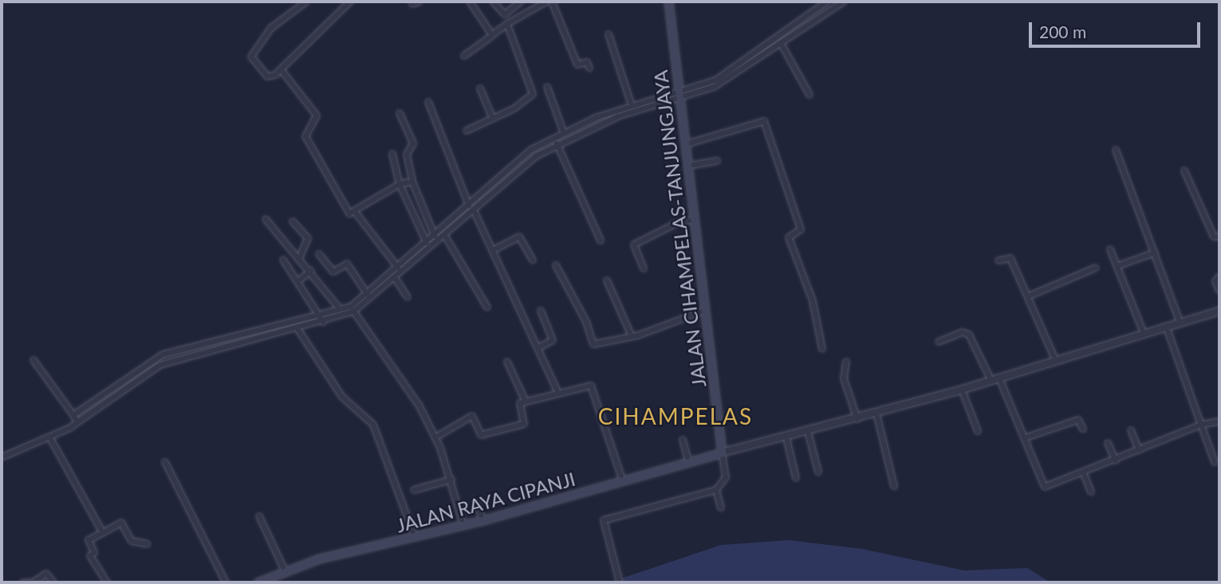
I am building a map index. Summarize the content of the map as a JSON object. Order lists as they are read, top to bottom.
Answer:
{
  "streets": {
    "main road": ["JALAN CIHAMPELAS-TANJUNGJAYA", "JALAN RAYA CIPANJI"]
  },
  "crossings": [
    ["JALAN CIHAMPELAS-TANJUNGJAYA", "JALAN RAYA CIPANJI"]
  ],
  "districts": ["CIHAMPELAS"],
  "scale_bar": "200 m"
}
